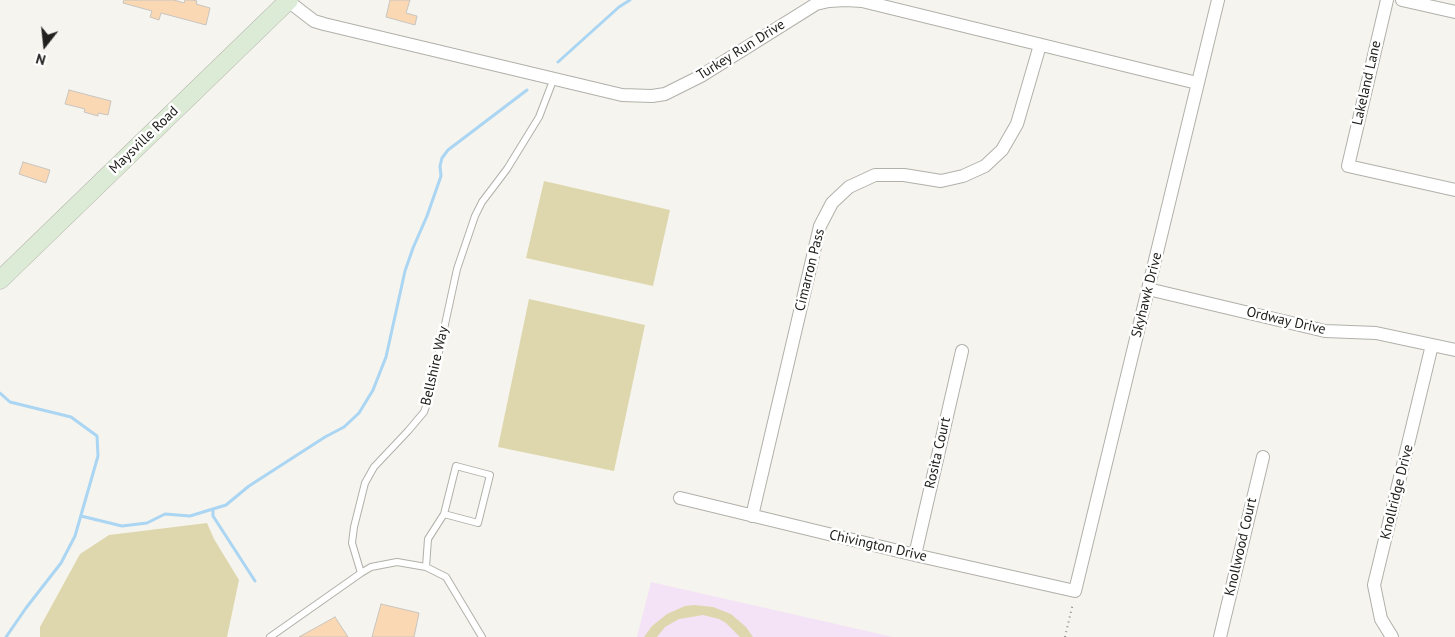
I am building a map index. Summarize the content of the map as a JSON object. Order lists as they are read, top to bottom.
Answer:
{
  "streets": {
    "main road": ["Maysville Road"],
    "street": [
      "Turkey Run Drive",
      "Lakeland Lane",
      "Cimarron Pass",
      "Skyhawk Drive",
      "Ordway Drive",
      "Rosita Court",
      "Knollridge Drive",
      "Chivington Drive",
      "Knollwood Court"
    ],
    "lane": ["Bellshire Way"]
  },
  "crossings": [
    ["Turkey Run Drive", "Maysville Road"],
    ["Turkey Run Drive", "Cimarron Pass"],
    ["Turkey Run Drive", "Skyhawk Drive"],
    ["Turkey Run Drive", "Bellshire Way"],
    ["Cimarron Pass", "Chivington Drive"],
    ["Skyhawk Drive", "Ordway Drive"],
    ["Skyhawk Drive", "Chivington Drive"],
    ["Ordway Drive", "Knollridge Drive"],
    ["Rosita Court", "Chivington Drive"]
  ],
  "north": "bottom"
}
